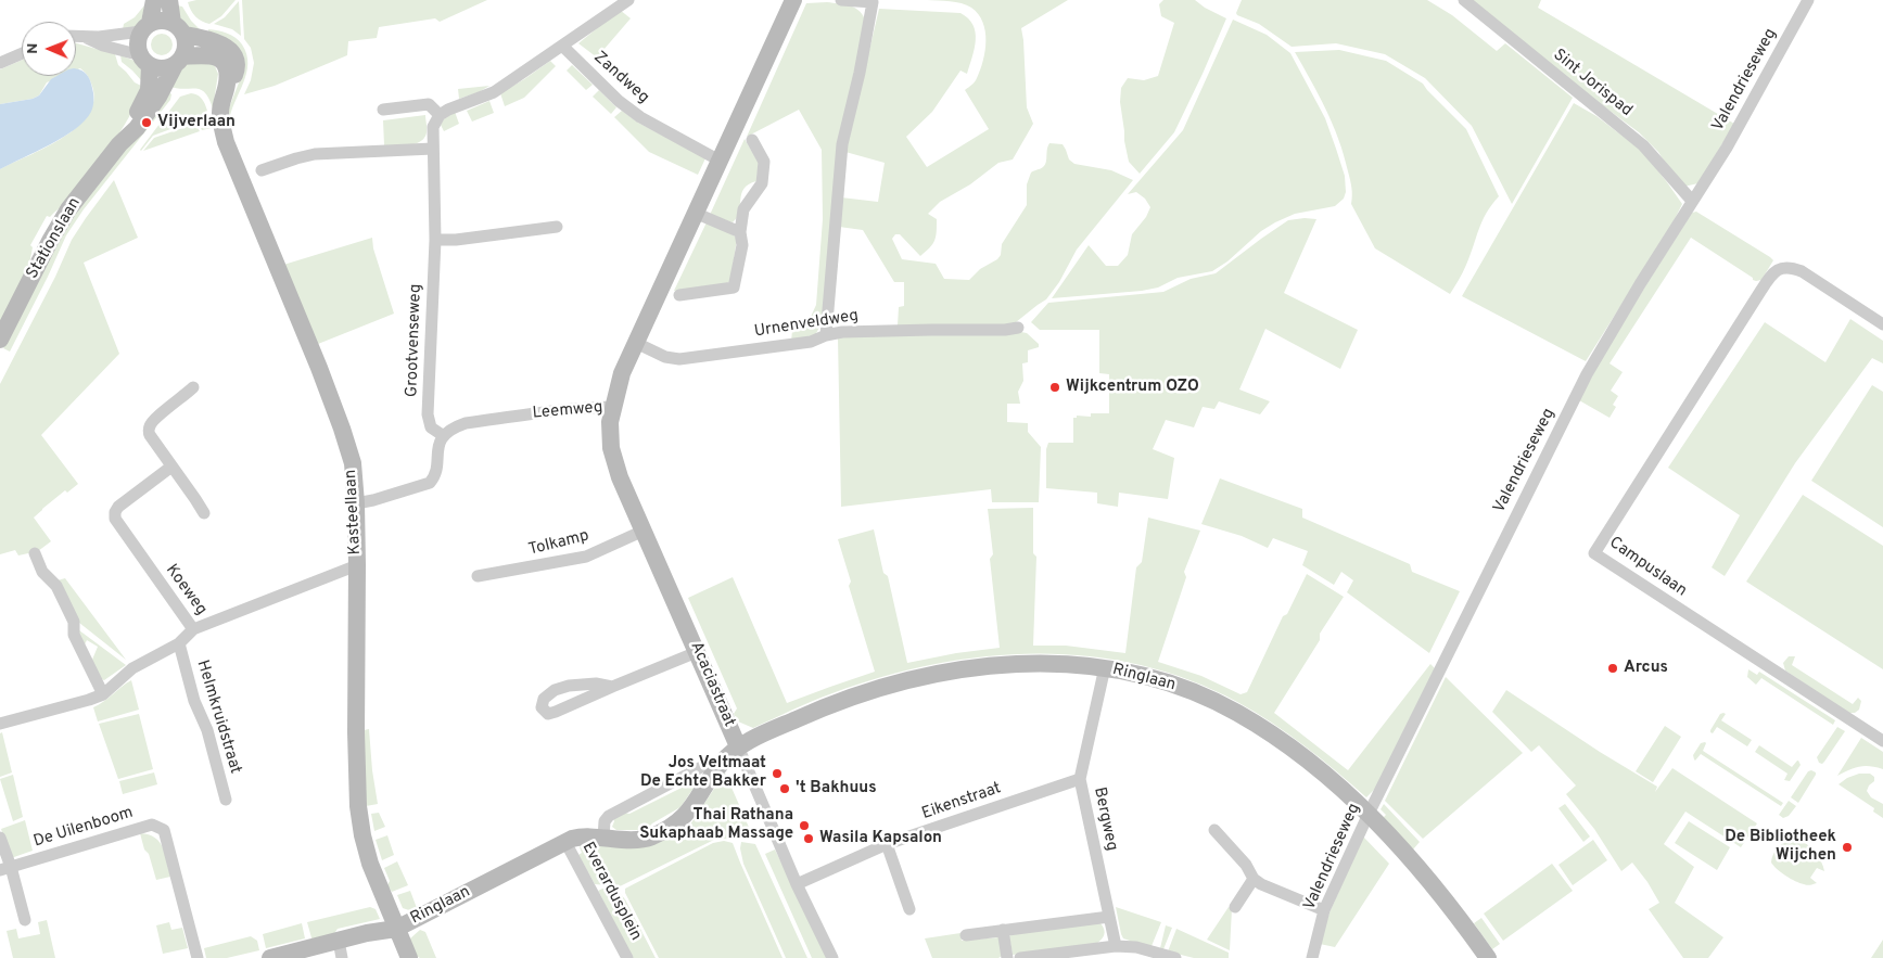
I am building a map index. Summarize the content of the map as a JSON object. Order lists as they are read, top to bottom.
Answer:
{
  "streets": {
    "street": [
      "Zandweg",
      "Valendrieseweg",
      "Sint Jorispad",
      "Stationslaan",
      "Urnenveldweg",
      "Grootvenseweg",
      "Leemweg",
      "Kasteellaan",
      "Tolkamp",
      "Campuslaan",
      "Koeweg",
      "Ringlaan",
      "Acaciastraat",
      "Helmkruidstraat",
      "Eikenstraat",
      "Bergweg",
      "De Uilenboom",
      "Everardusplein"
    ]
  },
  "crossings": [
    ["Zandweg", "Leemweg"],
    ["Valendrieseweg", "Sint Jorispad"],
    ["Valendrieseweg", "Ringlaan"],
    ["Stationslaan", "Kasteellaan"],
    ["Urnenveldweg", "Leemweg"],
    ["Grootvenseweg", "Leemweg"],
    ["Leemweg", "Acaciastraat"],
    ["Kasteellaan", "Koeweg"],
    ["Kasteellaan", "Ringlaan"],
    ["Tolkamp", "Acaciastraat"],
    ["Koeweg", "Helmkruidstraat"],
    ["Ringlaan", "Acaciastraat"],
    ["Ringlaan", "Bergweg"],
    ["Ringlaan", "Everardusplein"],
    ["Acaciastraat", "Eikenstraat"],
    ["Eikenstraat", "Bergweg"]
  ],
  "places": [
    "Vijverlaan",
    "Wijkcentrum OZO",
    "Arcus",
    "Jos Veltmaat De Echte Bakker",
    "'t Bakhuus",
    "Thai Rathana Sukaphaab Massage",
    "Wasila Kapsalon",
    "De Bibliotheek Wijchen"
  ],
  "north": "left"
}
